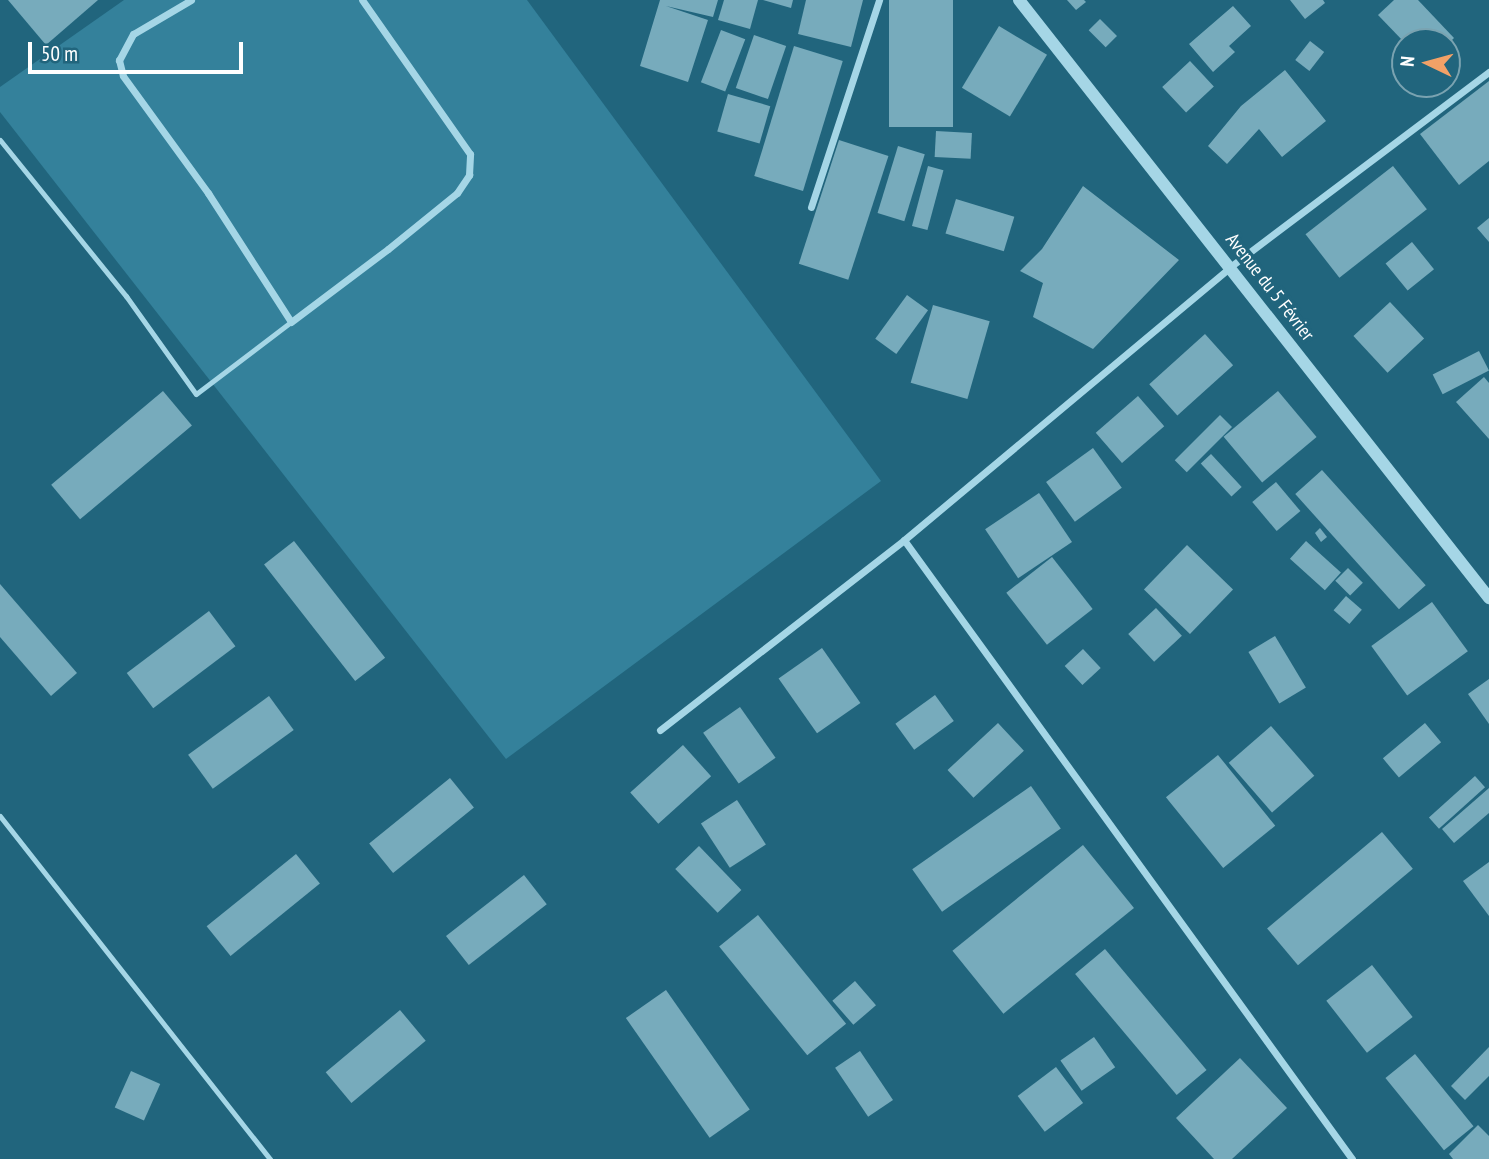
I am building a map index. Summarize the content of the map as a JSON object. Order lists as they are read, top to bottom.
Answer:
{
  "streets": {
    "street": ["Avenue du 5 Février"]
  },
  "scale_bar": "50 m",
  "north": "left"
}
